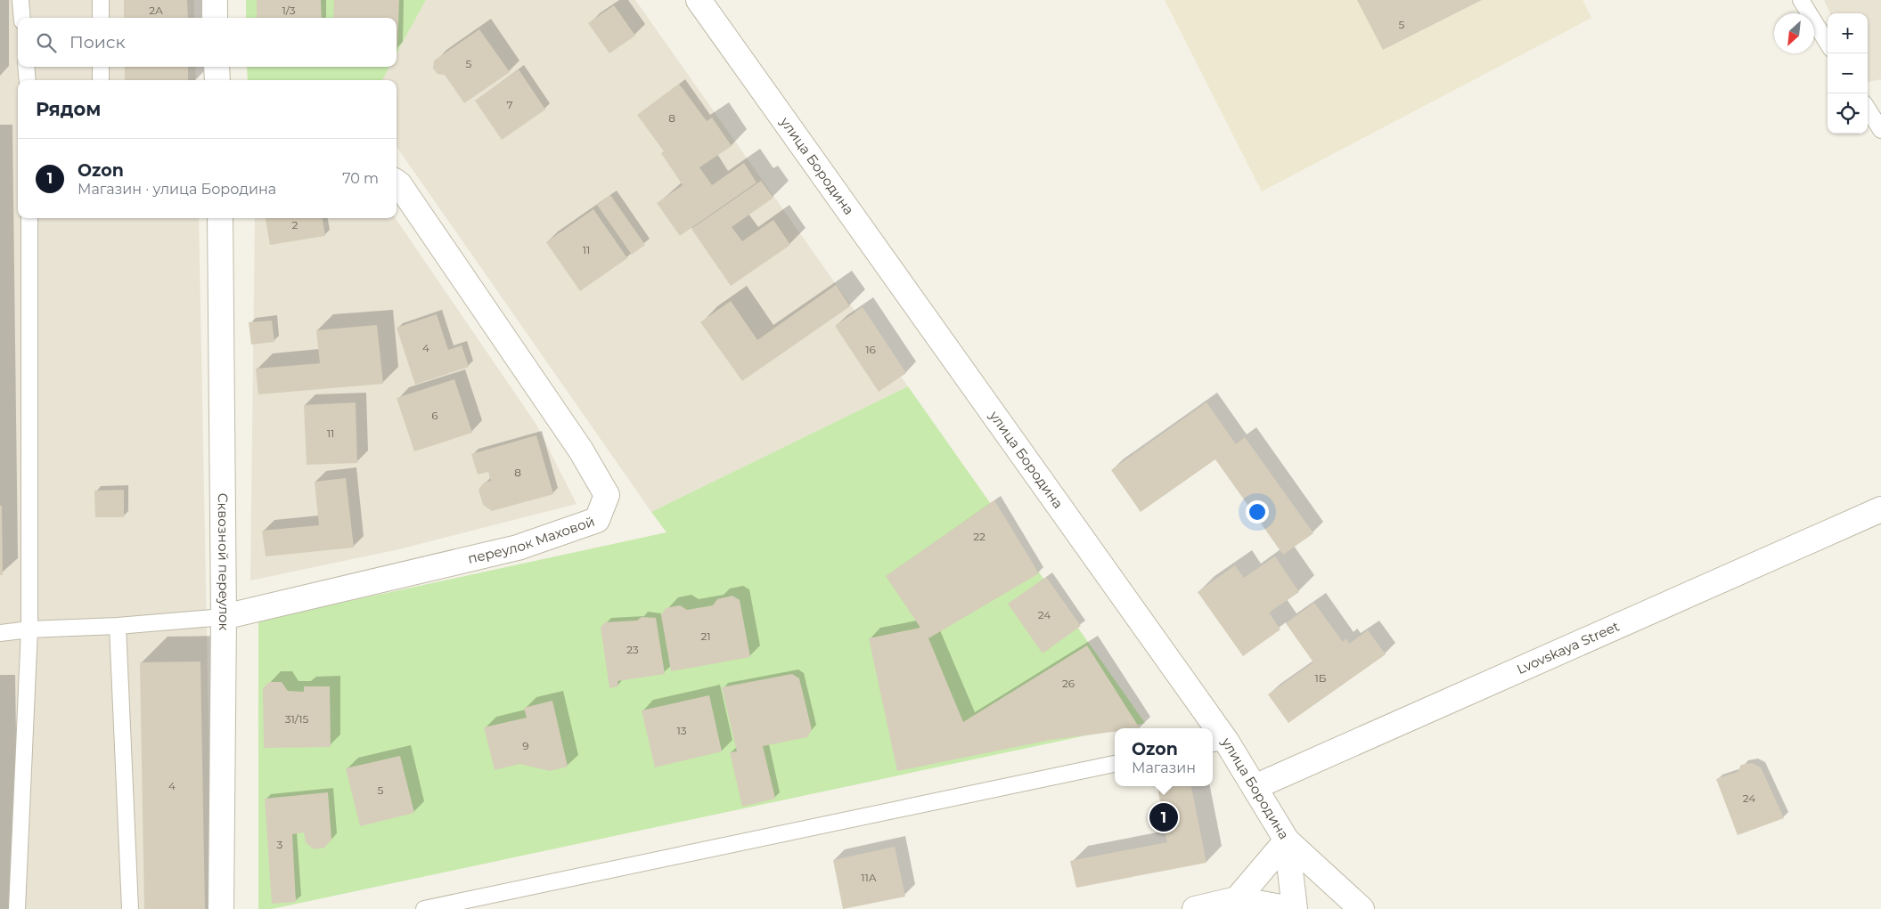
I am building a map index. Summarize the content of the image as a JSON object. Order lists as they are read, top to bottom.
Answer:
{
  "streets": {
    "street": [
      "улица Бородина",
      "переулок Маховой",
      "Сквозной переулок",
      "Lvovskaya Street"
    ]
  },
  "crossings": [
    ["улица Бородина", "Lvovskaya Street"],
    ["переулок Маховой", "Сквозной переулок"]
  ],
  "house_numbers": [
    "2А",
    "1/3",
    "5",
    "5",
    "7",
    "8",
    "2",
    "11",
    "4",
    "16",
    "6",
    "11",
    "8",
    "22",
    "24",
    "21",
    "23",
    "1Б",
    "26",
    "31/15",
    "13",
    "9",
    "4",
    "5",
    "24",
    "3",
    "11А"
  ],
  "north": "bottom left",
  "page": {
    "map_buttons": ["+", "−"],
    "search": "Поиск",
    "heading": "Рядом",
    "list": [
      {
        "mark": "1",
        "name": "Ozon",
        "note": "Магазин · улица Бородина",
        "value": "70 m"
      }
    ],
    "popup": ["Ozon", "Магазин"],
    "pins": "1"
  }
}
